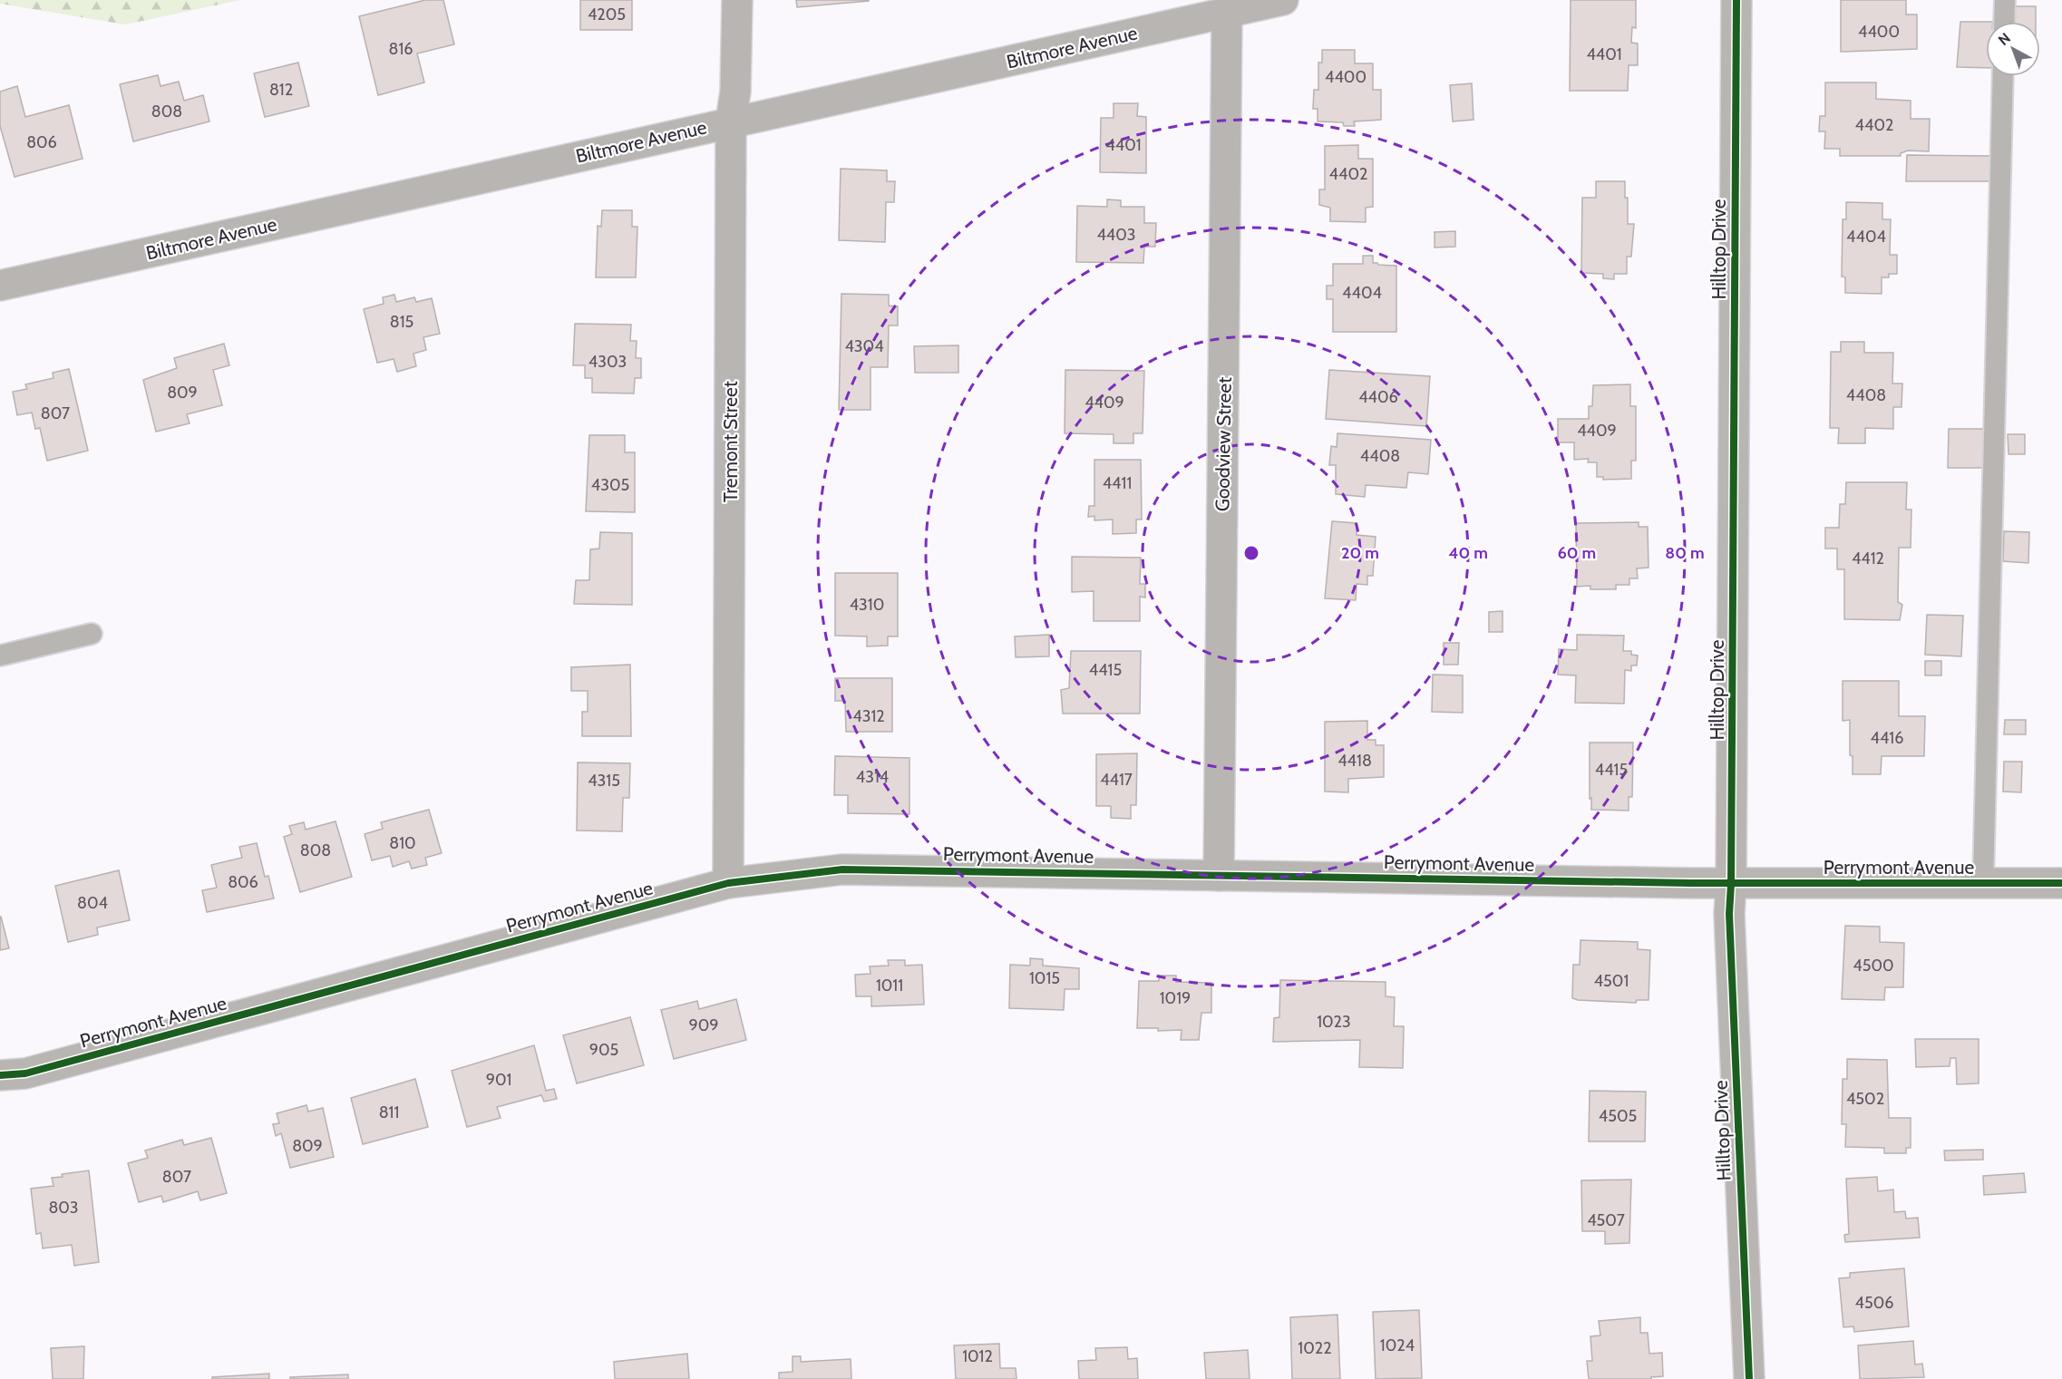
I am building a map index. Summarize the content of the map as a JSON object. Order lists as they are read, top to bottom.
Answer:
{
  "streets": {
    "street": [
      "Biltmore Avenue",
      "Hilltop Drive",
      "Tremont Street",
      "Goodview Street",
      "Perrymont Avenue"
    ]
  },
  "crossings": [
    ["Biltmore Avenue", "Tremont Street"],
    ["Biltmore Avenue", "Goodview Street"],
    ["Hilltop Drive", "Perrymont Avenue"],
    ["Tremont Street", "Perrymont Avenue"],
    ["Goodview Street", "Perrymont Avenue"]
  ],
  "house_numbers": [
    "4205",
    "4400",
    "816",
    "4401",
    "4400",
    "812",
    "808",
    "4402",
    "806",
    "4401",
    "4402",
    "4403",
    "4404",
    "4404",
    "815",
    "4304",
    "4303",
    "809",
    "4408",
    "4406",
    "4409",
    "807",
    "4409",
    "4408",
    "4411",
    "4305",
    "4412",
    "4310",
    "4415",
    "4312",
    "4416",
    "4418",
    "4415",
    "4314",
    "4417",
    "4315",
    "810",
    "808",
    "806",
    "804",
    "4500",
    "1015",
    "4501",
    "1011",
    "1019",
    "1023",
    "909",
    "905",
    "901",
    "4502",
    "811",
    "4505",
    "809",
    "807",
    "803",
    "4507",
    "4506",
    "1024",
    "1022",
    "1012"
  ],
  "north": "top left",
  "rings": [
    "20 m",
    "40 m",
    "60 m",
    "80 m"
  ]
}
